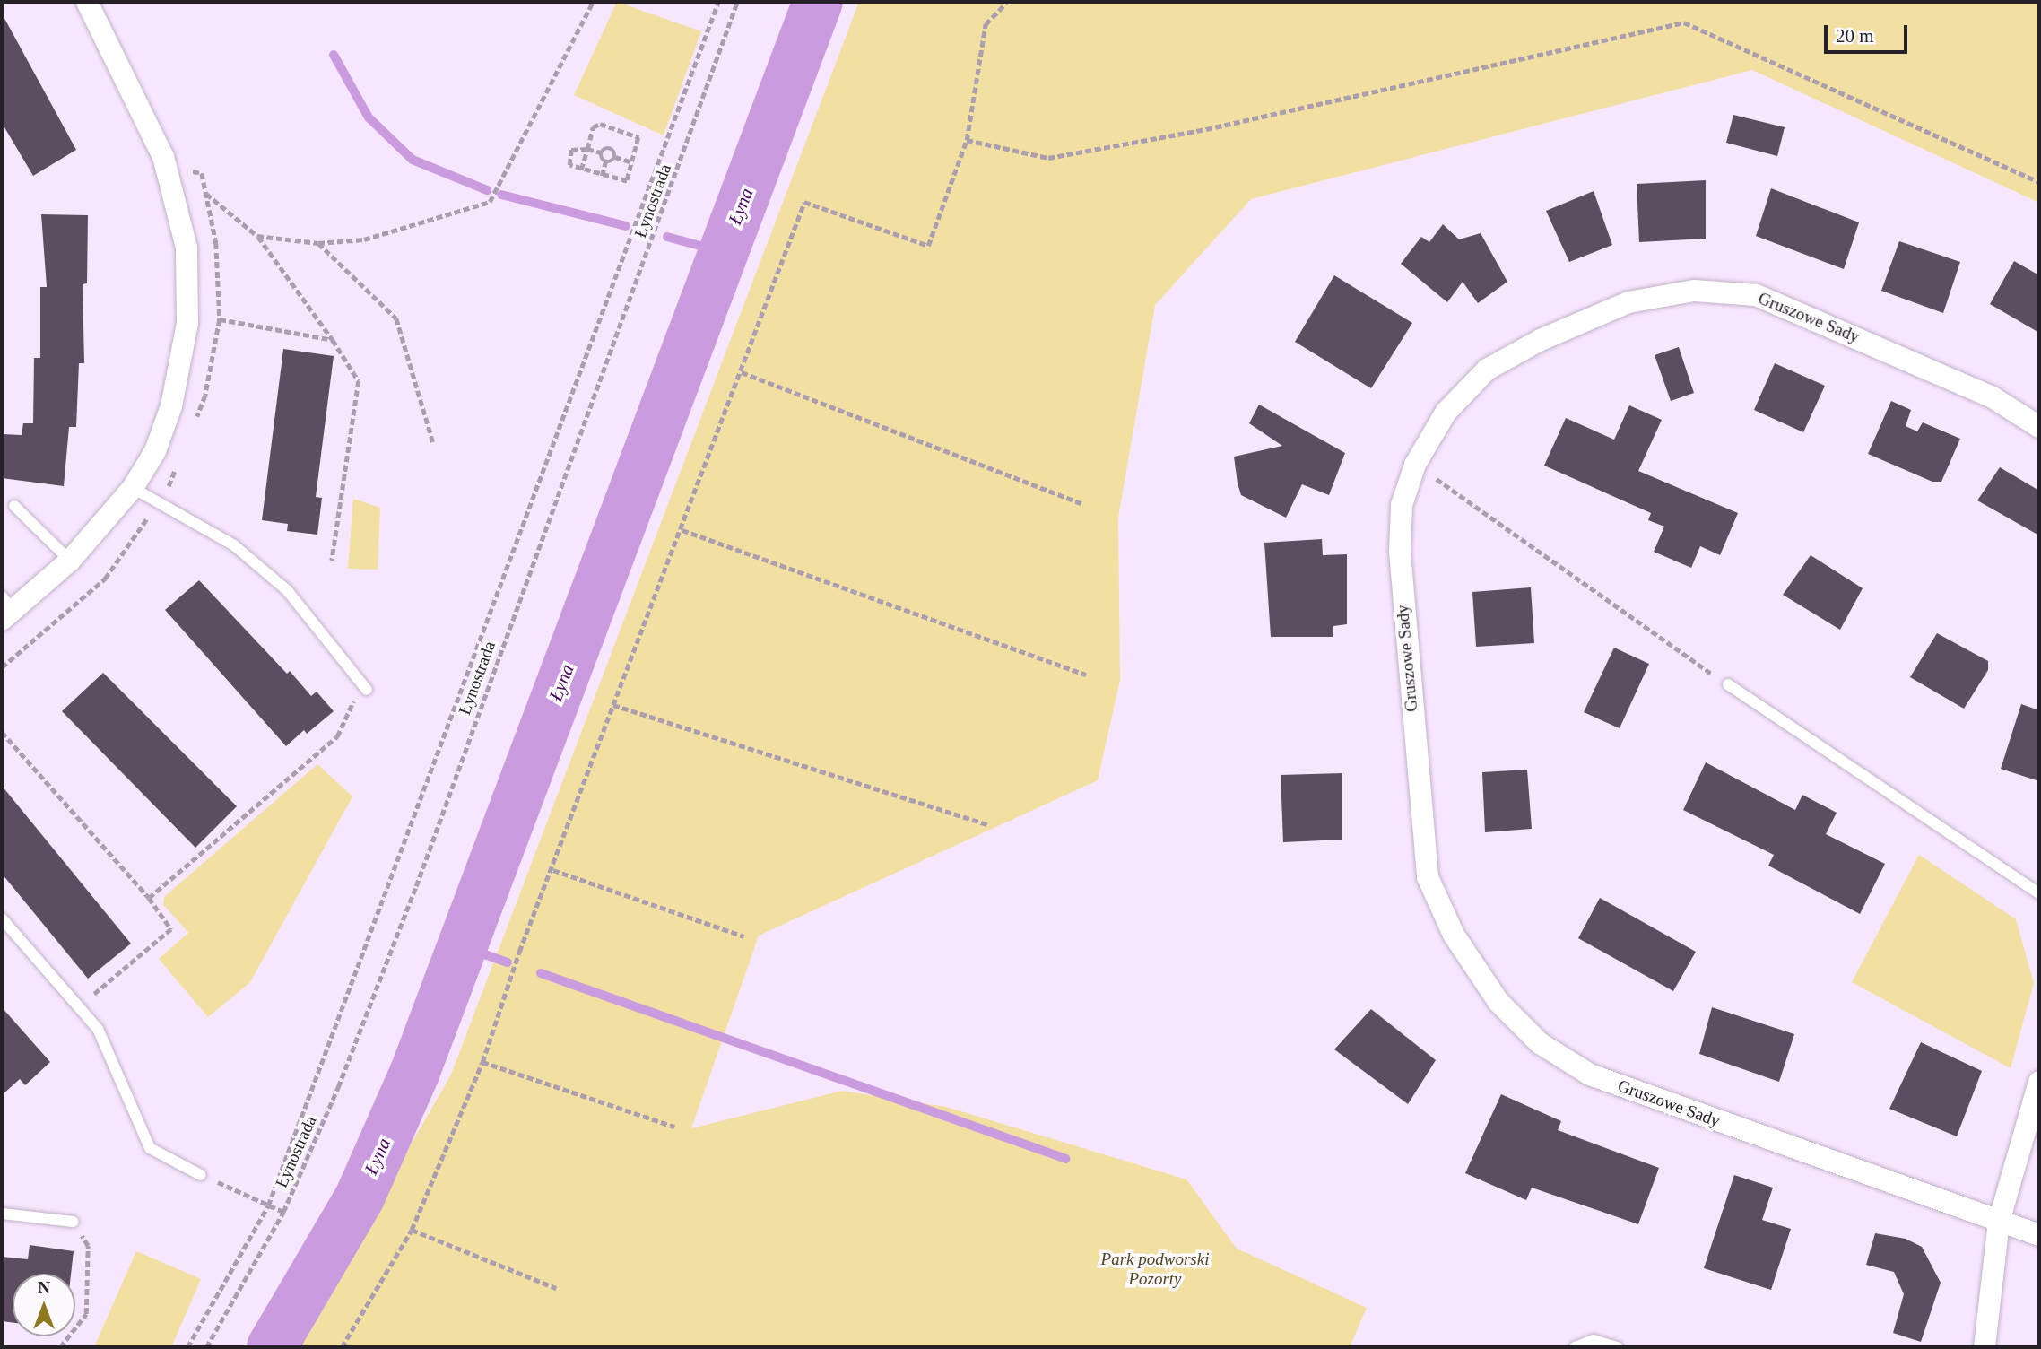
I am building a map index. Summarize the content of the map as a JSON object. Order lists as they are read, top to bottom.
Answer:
{
  "streets": {
    "street": ["Gruszowe Sady"],
    "path": ["Łynostrada"]
  },
  "water": ["Łyna"],
  "parks": ["Park podworski Pozorty"],
  "scale_bar": "20 m",
  "north": "top"
}
